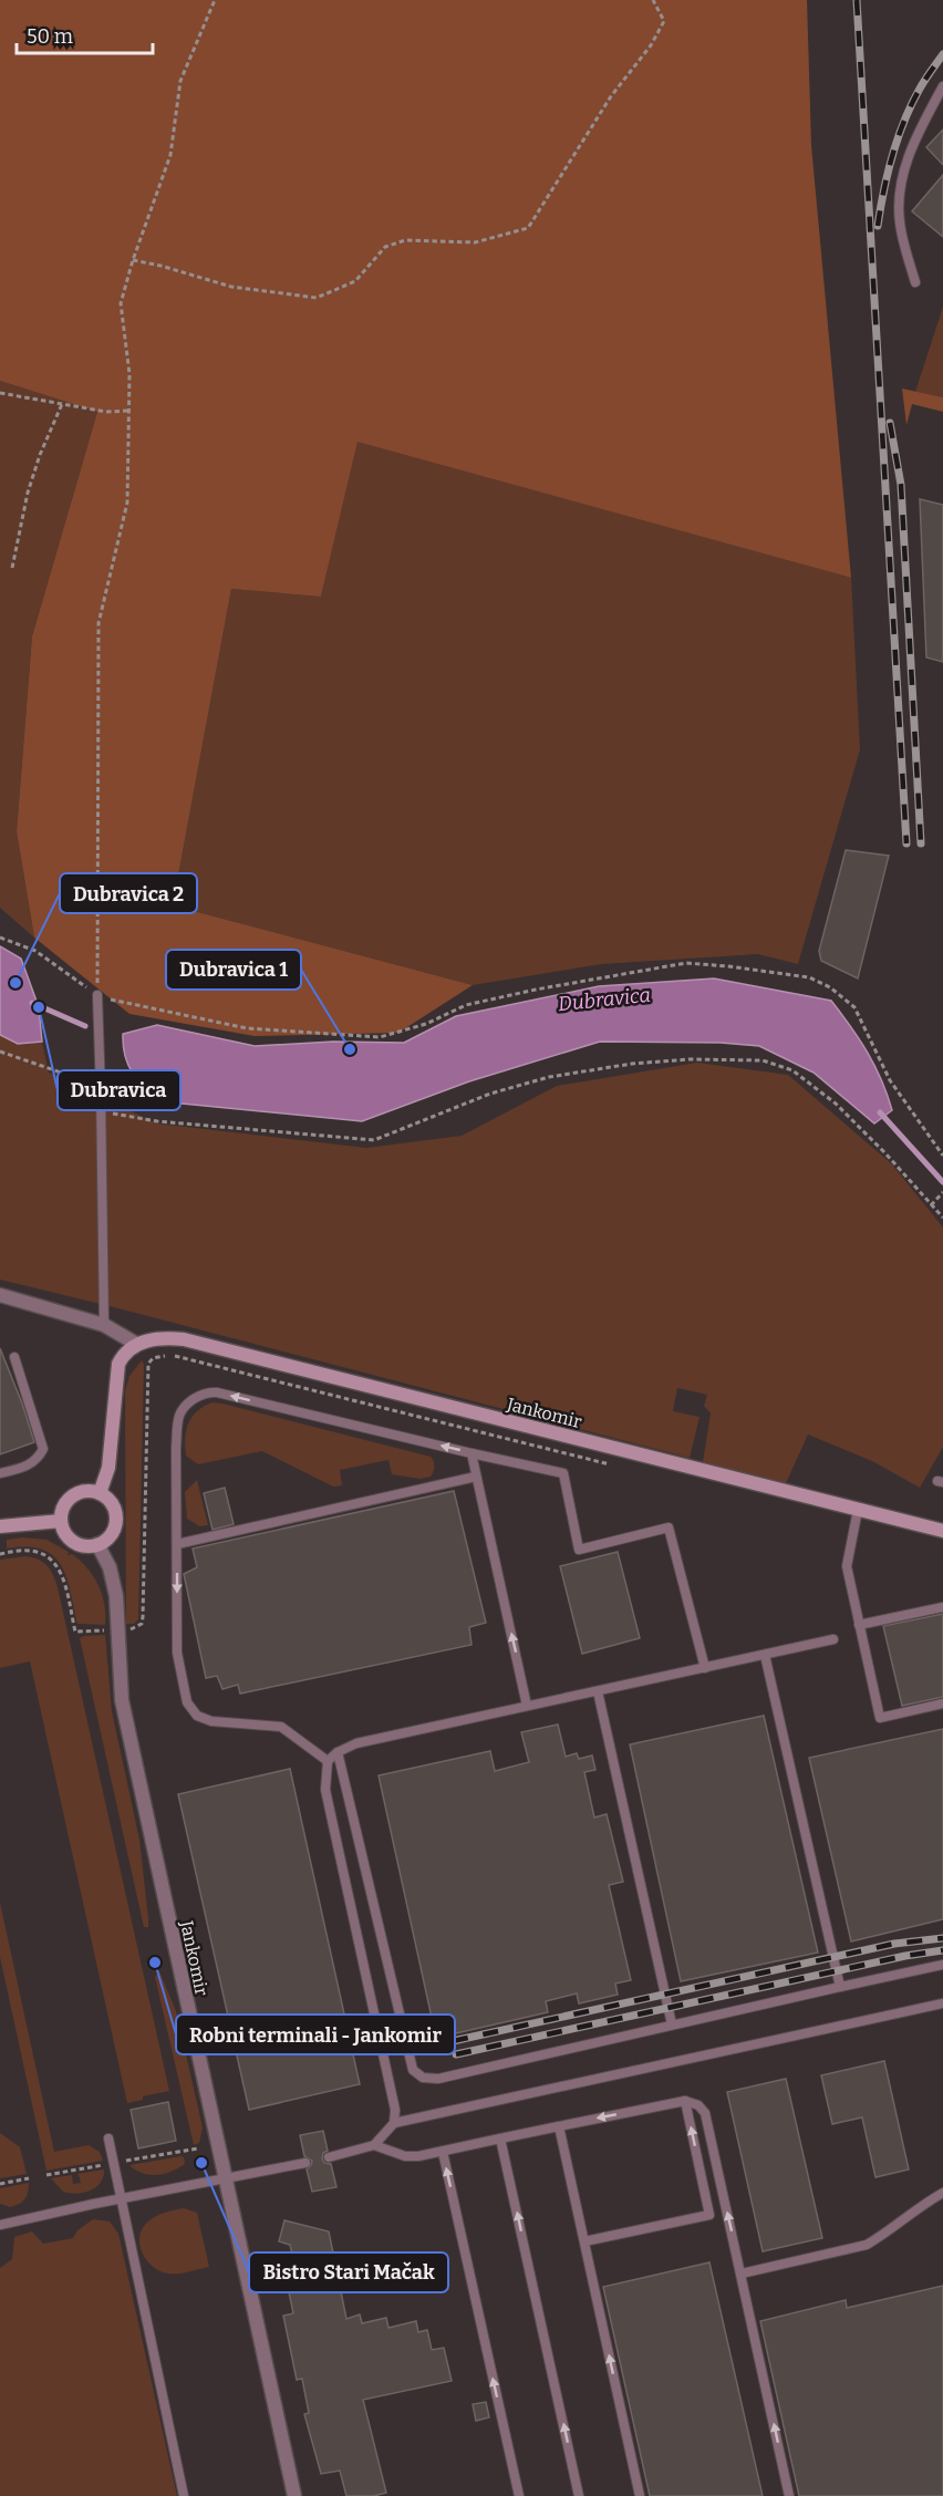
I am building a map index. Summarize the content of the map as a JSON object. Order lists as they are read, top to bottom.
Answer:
{
  "streets": {
    "street": ["Jankomir"]
  },
  "water": ["Dubravica"],
  "places": [
    "Dubravica 2",
    "Dubravica",
    "Dubravica 1",
    "Robni terminali - Jankomir",
    "Bistro Stari Mačak"
  ],
  "scale_bar": "50 m"
}
